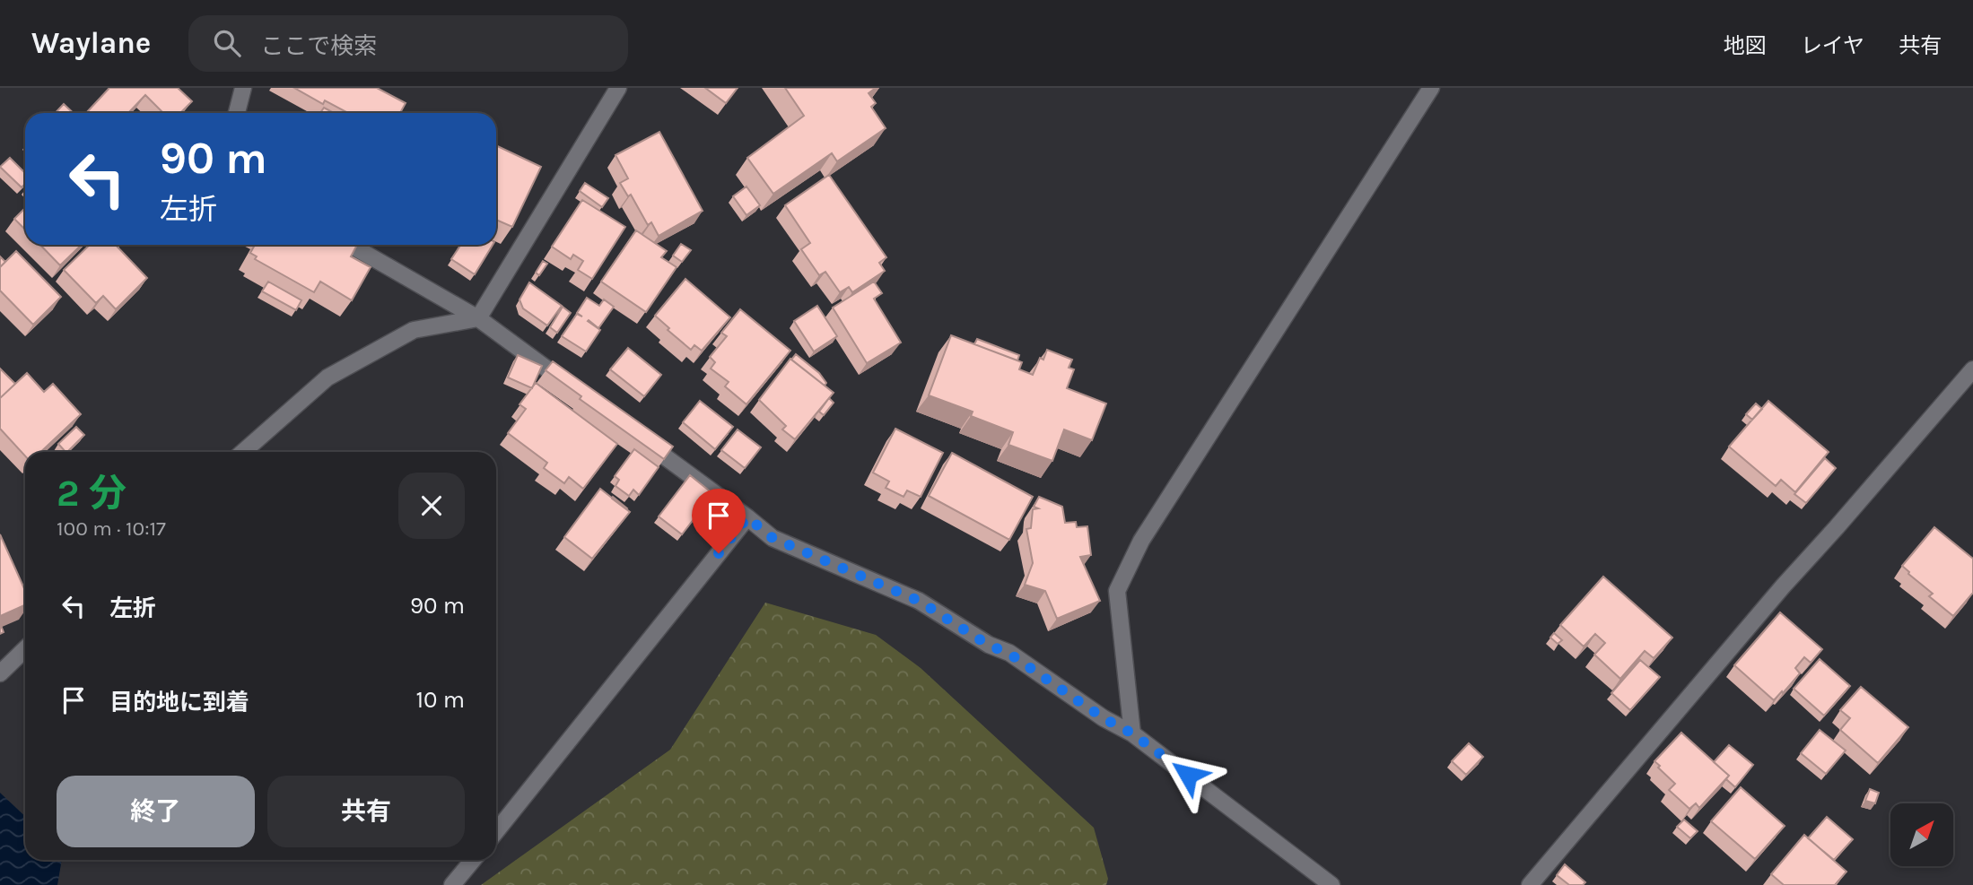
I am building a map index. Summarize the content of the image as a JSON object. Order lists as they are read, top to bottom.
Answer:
{
  "north": "top right",
  "page": {
    "header": "Waylane",
    "search": "ここで検索",
    "nav": ["地図", "レイヤ", "共有"],
    "turn": ["90 m", "左折"],
    "heading": ["2 分", "100 m · 10:17"],
    "list": [
      {
        "name": "左折",
        "value": "90 m"
      },
      {
        "name": "目的地に到着",
        "value": "10 m"
      }
    ],
    "buttons": ["終了", "共有"]
  }
}
